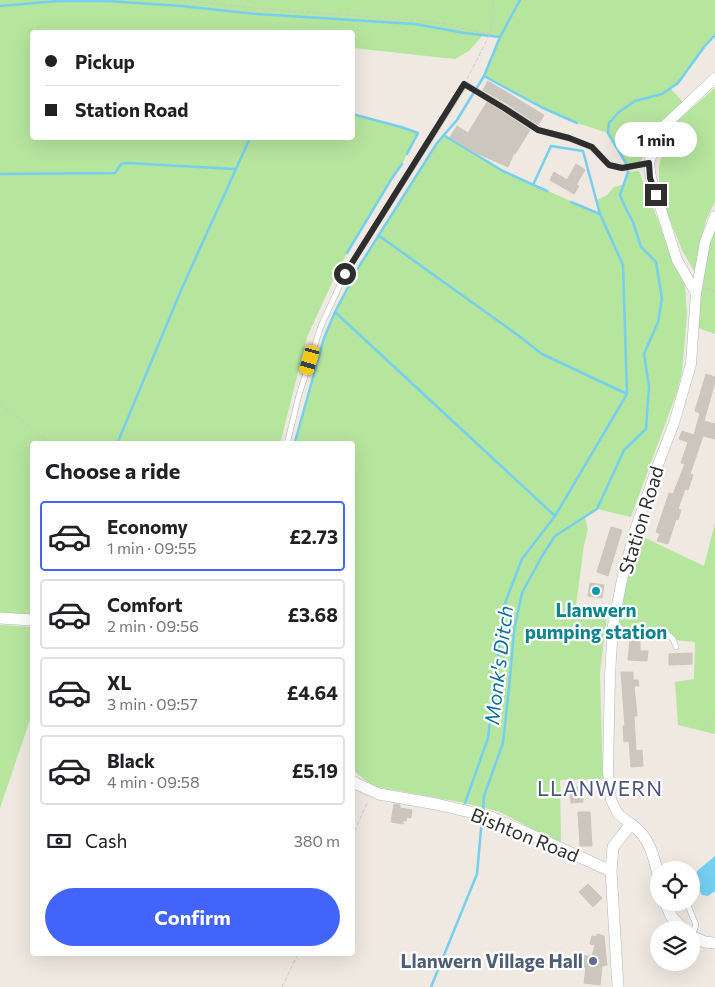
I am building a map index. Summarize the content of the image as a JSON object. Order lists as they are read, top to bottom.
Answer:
{
  "streets": {
    "street": ["Station Road", "Bishton Road"]
  },
  "districts": ["LLANWERN"],
  "water": ["Monk's Ditch"],
  "places": ["Llanwern pumping station", "Llanwern Village Hall"],
  "page": {
    "banner": ["Pickup", "Station Road"],
    "bubble": "1 min",
    "heading": "Choose a ride",
    "list": [
      {
        "name": "Economy",
        "note": "1 min · 09:55",
        "value": "£2.73"
      },
      {
        "name": "Comfort",
        "note": "2 min · 09:56",
        "value": "£3.68"
      },
      {
        "name": "XL",
        "note": "3 min · 09:57",
        "value": "£4.64"
      },
      {
        "name": "Black",
        "note": "4 min · 09:58",
        "value": "£5.19"
      }
    ],
    "pay": ["Cash", "380 m"],
    "buttons": "Confirm"
  }
}
